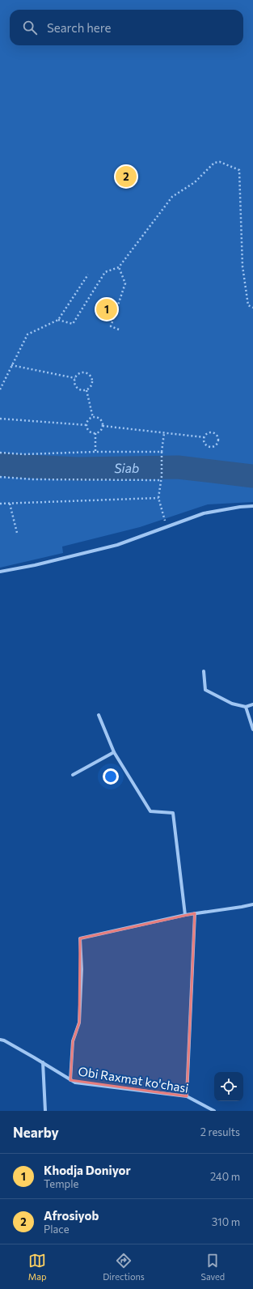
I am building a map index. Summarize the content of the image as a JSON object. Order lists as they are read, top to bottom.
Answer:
{
  "streets": {
    "street": ["Obi Raxmat ko'chasi"]
  },
  "water": ["Siab"],
  "page": {
    "search": "Search here",
    "pins": ["2", "1"],
    "heading": ["Nearby", "2 results"],
    "list": [
      {
        "mark": "1",
        "name": "Khodja Doniyor",
        "note": "Temple",
        "value": "240 m"
      },
      {
        "mark": "2",
        "name": "Afrosiyob",
        "note": "Place",
        "value": "310 m"
      }
    ],
    "nav": ["Map", "Directions", "Saved"]
  }
}
